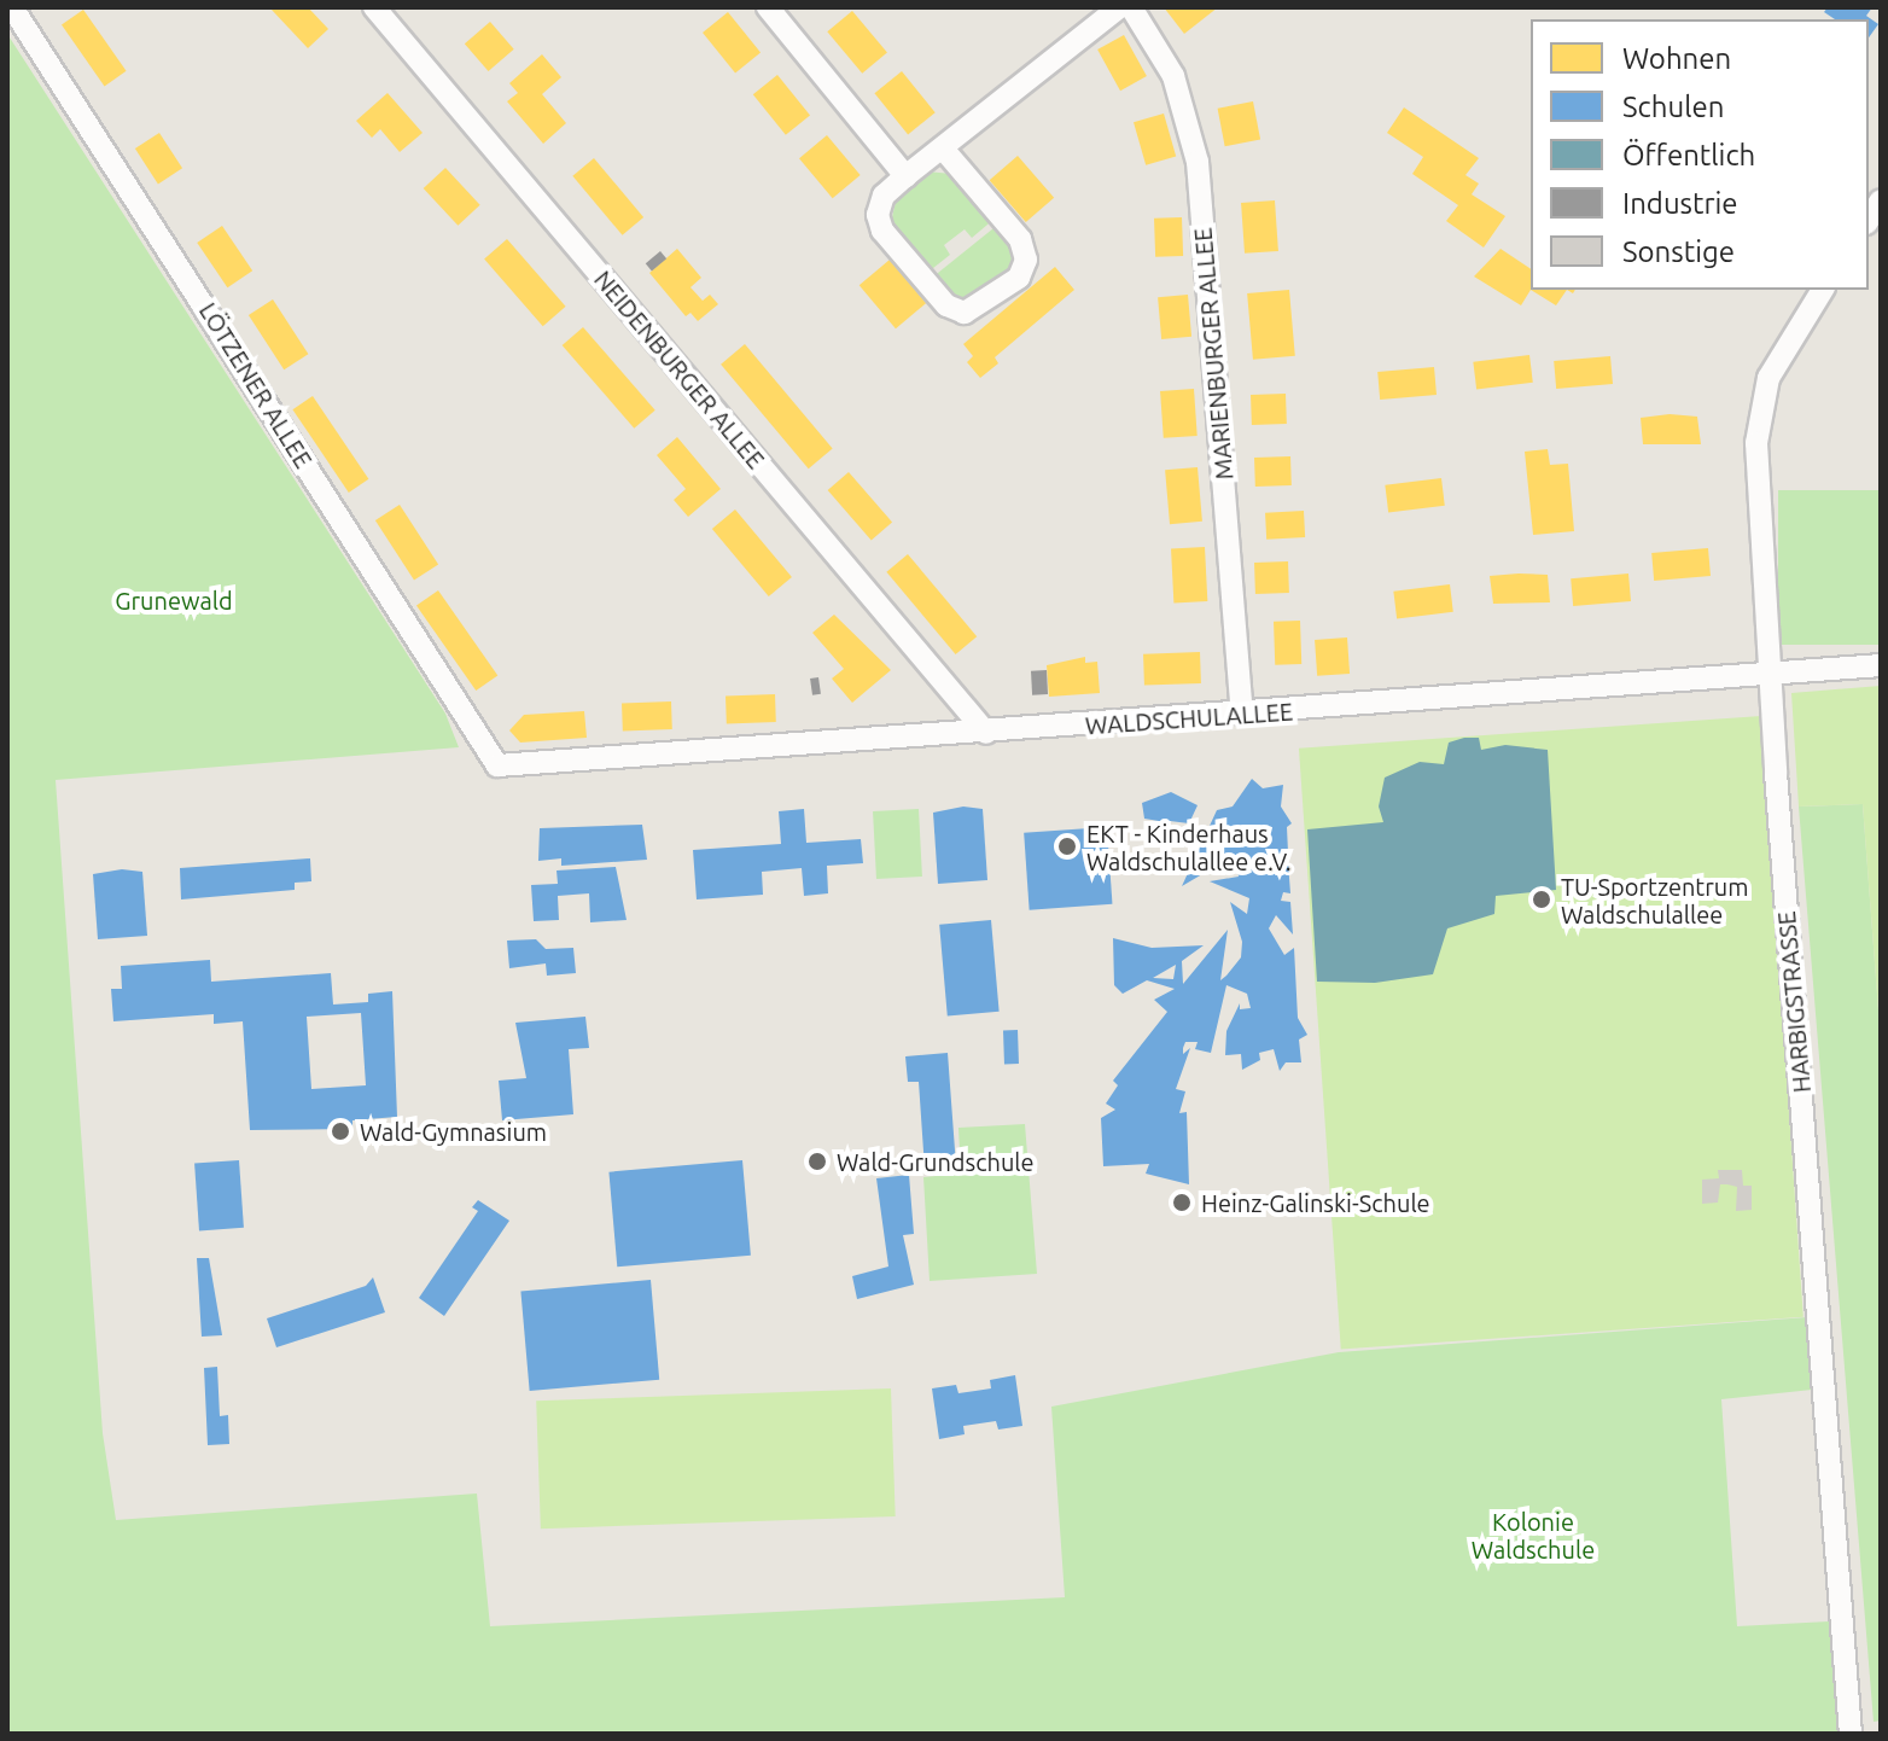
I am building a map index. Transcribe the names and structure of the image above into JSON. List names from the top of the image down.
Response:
{
  "streets": {
    "street": [
      "MARIENBURGER ALLEE",
      "NEIDENBURGER ALLEE",
      "LÖTZENER ALLEE",
      "WALDSCHULALLEE",
      "HARBIGSTRASSE"
    ]
  },
  "crossings": [
    ["MARIENBURGER ALLEE", "WALDSCHULALLEE"],
    ["NEIDENBURGER ALLEE", "WALDSCHULALLEE"],
    ["LÖTZENER ALLEE", "WALDSCHULALLEE"],
    ["WALDSCHULALLEE", "HARBIGSTRASSE"]
  ],
  "parks": ["Grunewald", "Kolonie Waldschule"],
  "places": [
    "EKT - Kinderhaus Waldschulallee e.V.",
    "TU-Sportzentrum Waldschulallee",
    "Wald-Gymnasium",
    "Wald-Grundschule",
    "Heinz-Galinski-Schule"
  ],
  "legend": [
    "Wohnen",
    "Schulen",
    "Öffentlich",
    "Industrie",
    "Sonstige"
  ]
}
